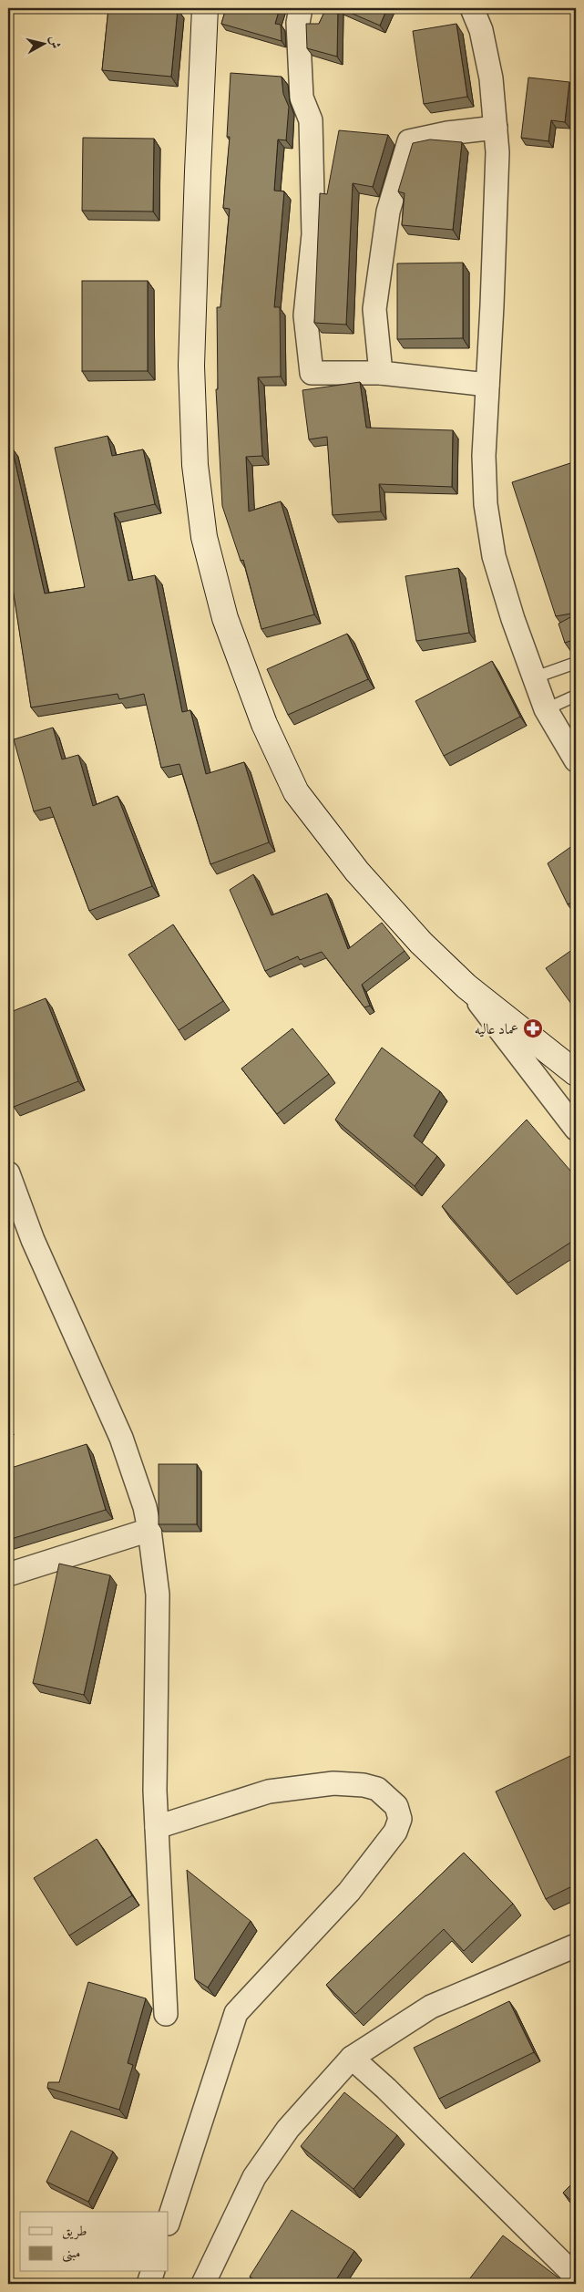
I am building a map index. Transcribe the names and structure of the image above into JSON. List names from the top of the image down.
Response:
{
  "places": {
    "pharmacy": ["عماد عاليه"]
  },
  "legend": ["طريق", "مبنى"],
  "north": "right"
}
